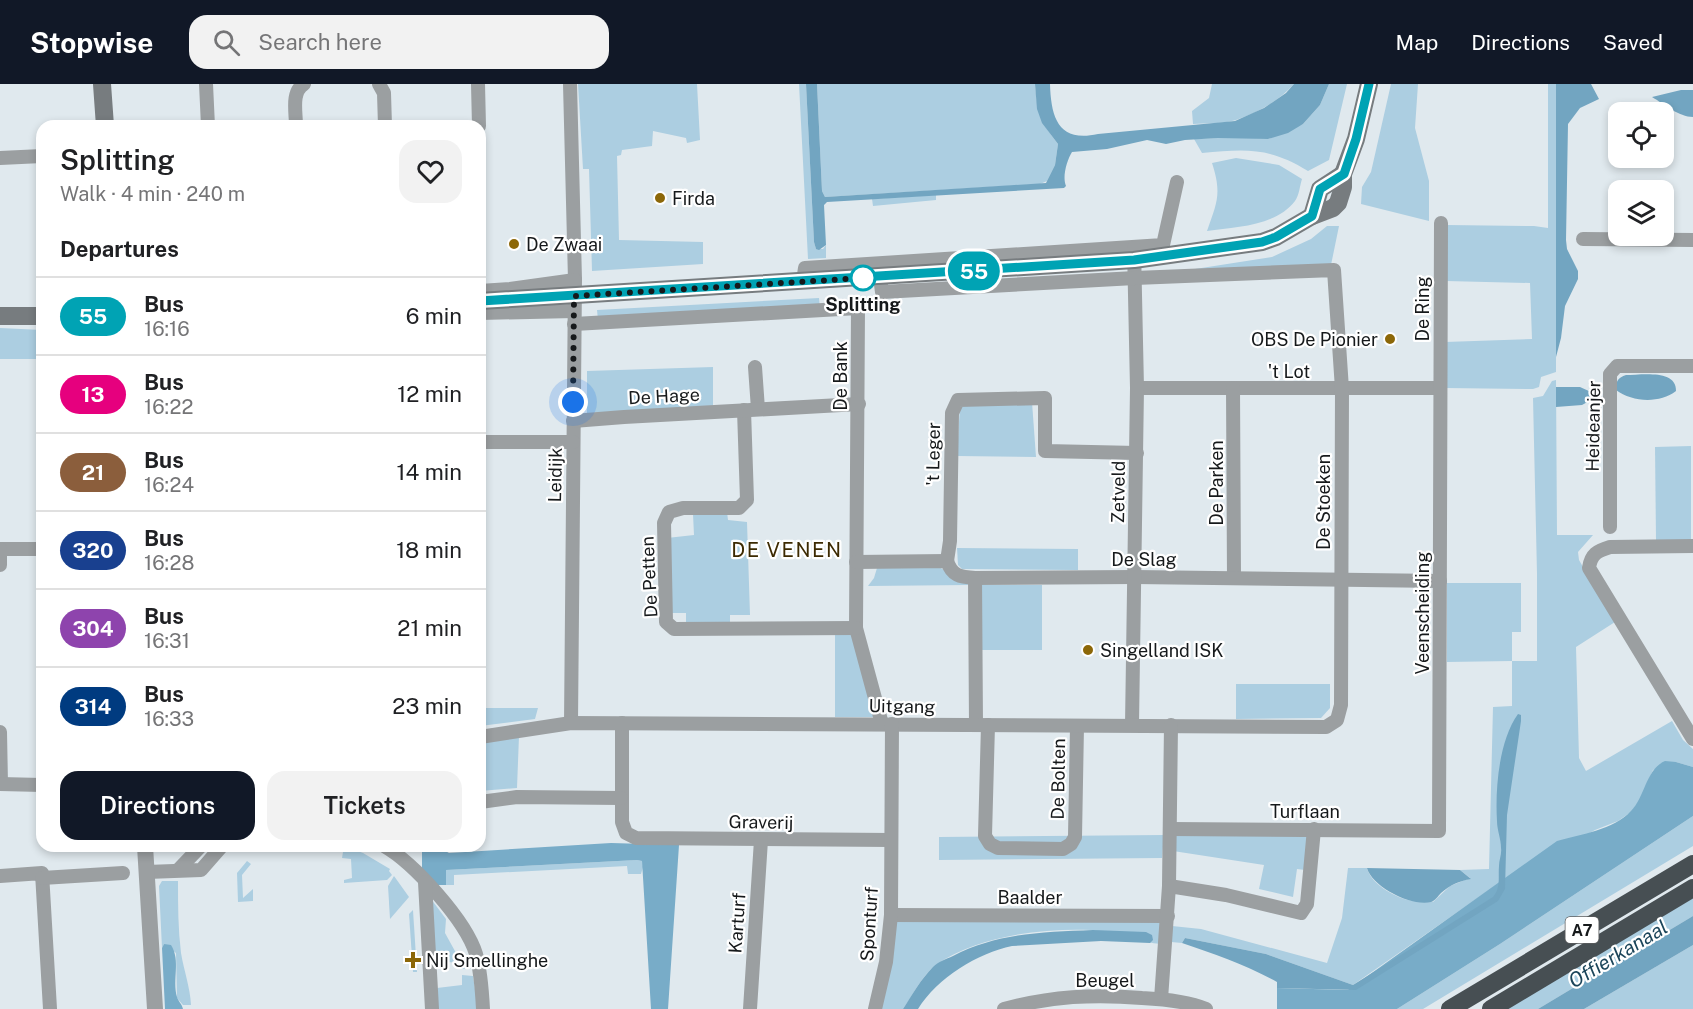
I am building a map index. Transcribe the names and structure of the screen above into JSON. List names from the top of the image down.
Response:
{
  "streets": {
    "highway": ["A7"],
    "street": [
      "De Ring",
      "'t Lot",
      "De Bank",
      "De Hage",
      "Heideanjer",
      "'t Leger",
      "Leidijk",
      "De Parken",
      "Zetveld",
      "De Stoeken",
      "De Slag",
      "De Petten",
      "Veenscheiding",
      "Uitgang",
      "De Bolten",
      "Turflaan",
      "Graverij",
      "Baalder",
      "Karturf",
      "Sponturf",
      "Beugel"
    ]
  },
  "crossings": [
    ["De Ring", "'t Lot"],
    ["De Ring", "Veenscheiding"],
    ["'t Lot", "De Parken"],
    ["'t Lot", "Zetveld"],
    ["'t Lot", "De Stoeken"],
    ["'t Lot", "Veenscheiding"],
    ["De Bank", "De Hage"],
    ["De Bank", "Leidijk"],
    ["De Bank", "De Petten"],
    ["De Bank", "Uitgang"],
    ["De Hage", "Leidijk"],
    ["De Hage", "De Petten"],
    ["'t Leger", "Zetveld"],
    ["'t Leger", "De Slag"],
    ["Leidijk", "Uitgang"],
    ["De Parken", "De Slag"],
    ["Zetveld", "De Stoeken"],
    ["Zetveld", "De Slag"],
    ["Zetveld", "Uitgang"],
    ["De Stoeken", "De Slag"],
    ["De Stoeken", "Uitgang"],
    ["De Slag", "Veenscheiding"],
    ["Veenscheiding", "Turflaan"],
    ["Uitgang", "De Bolten"],
    ["Uitgang", "Graverij"],
    ["Graverij", "Karturf"],
    ["Graverij", "Sponturf"],
    ["Baalder", "Sponturf"]
  ],
  "districts": ["DE VENEN"],
  "water": ["Offierkanaal"],
  "places": {
    "other": [
      "Firda",
      "De Zwaai",
      "Splitting",
      "OBS De Pionier",
      "Singelland ISK"
    ],
    "health": ["Nij Smellinghe"]
  },
  "lines": ["bus line 55"],
  "page": {
    "header": "Stopwise",
    "search": "Search here",
    "nav": ["Map", "Directions", "Saved"],
    "on_map": "55",
    "heading": [
      ["Splitting", "Walk · 4 min · 240 m"],
      "Departures"
    ],
    "list": [
      {
        "mark": "55",
        "name": "Bus",
        "note": "16:16",
        "value": "6 min"
      },
      {
        "mark": "13",
        "name": "Bus",
        "note": "16:22",
        "value": "12 min"
      },
      {
        "mark": "21",
        "name": "Bus",
        "note": "16:24",
        "value": "14 min"
      },
      {
        "mark": "320",
        "name": "Bus",
        "note": "16:28",
        "value": "18 min"
      },
      {
        "mark": "304",
        "name": "Bus",
        "note": "16:31",
        "value": "21 min"
      },
      {
        "mark": "314",
        "name": "Bus",
        "note": "16:33",
        "value": "23 min"
      }
    ],
    "buttons": ["Directions", "Tickets"]
  }
}
